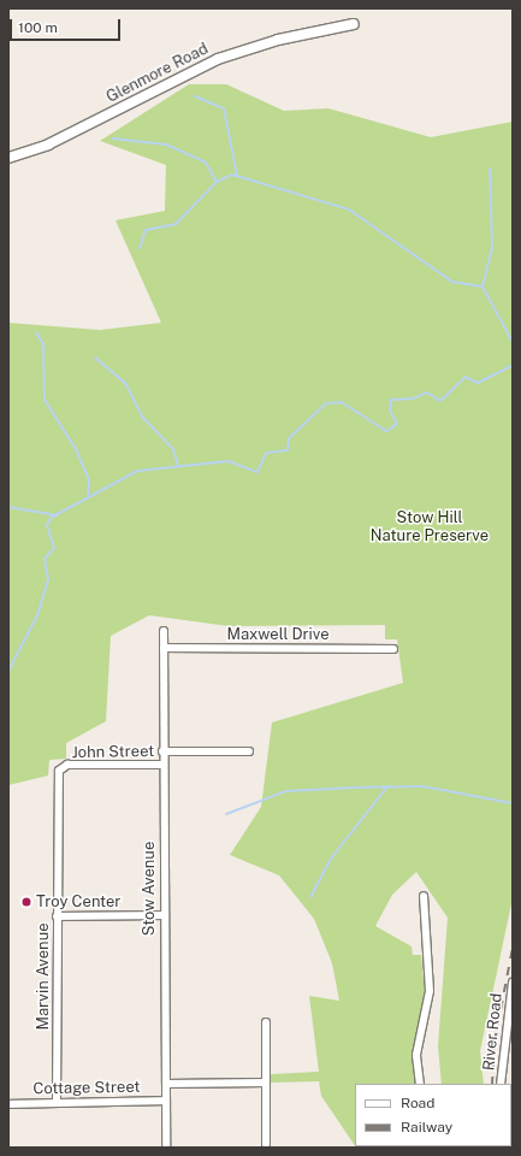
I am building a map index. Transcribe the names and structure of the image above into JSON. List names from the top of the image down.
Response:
{
  "streets": {
    "street": [
      "Glenmore Road",
      "Maxwell Drive",
      "John Street",
      "Stow Avenue",
      "Marvin Avenue",
      "River Road",
      "Cottage Street"
    ]
  },
  "crossings": [
    ["Maxwell Drive", "Stow Avenue"],
    ["John Street", "Stow Avenue"],
    ["John Street", "Marvin Avenue"],
    ["Stow Avenue", "Cottage Street"],
    ["Marvin Avenue", "Cottage Street"]
  ],
  "parks": ["Stow Hill Nature Preserve"],
  "places": ["Troy Center"],
  "legend": ["Road", "Railway"],
  "scale_bar": "100 m"
}
